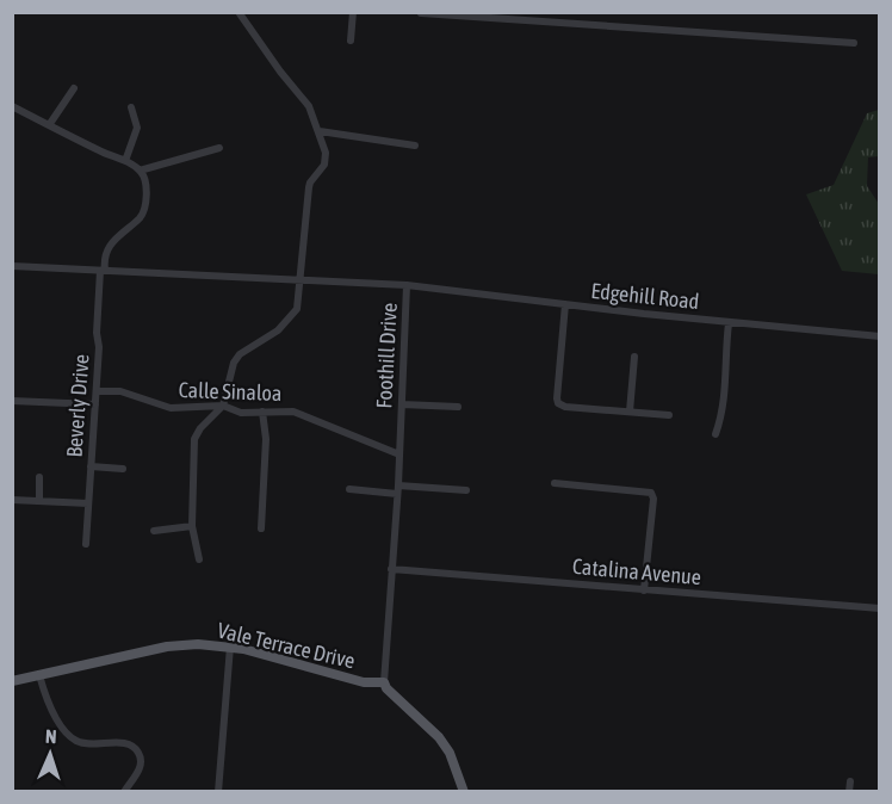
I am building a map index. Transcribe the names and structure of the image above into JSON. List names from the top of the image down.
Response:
{
  "streets": {
    "main road": ["Vale Terrace Drive"],
    "street": [
      "Edgehill Road",
      "Foothill Drive",
      "Calle Sinaloa",
      "Beverly Drive",
      "Catalina Avenue"
    ]
  },
  "crossings": [
    ["Edgehill Road", "Foothill Drive"],
    ["Foothill Drive", "Calle Sinaloa"],
    ["Foothill Drive", "Beverly Drive"],
    ["Foothill Drive", "Catalina Avenue"],
    ["Foothill Drive", "Vale Terrace Drive"],
    ["Calle Sinaloa", "Beverly Drive"]
  ],
  "north": "top"
}
